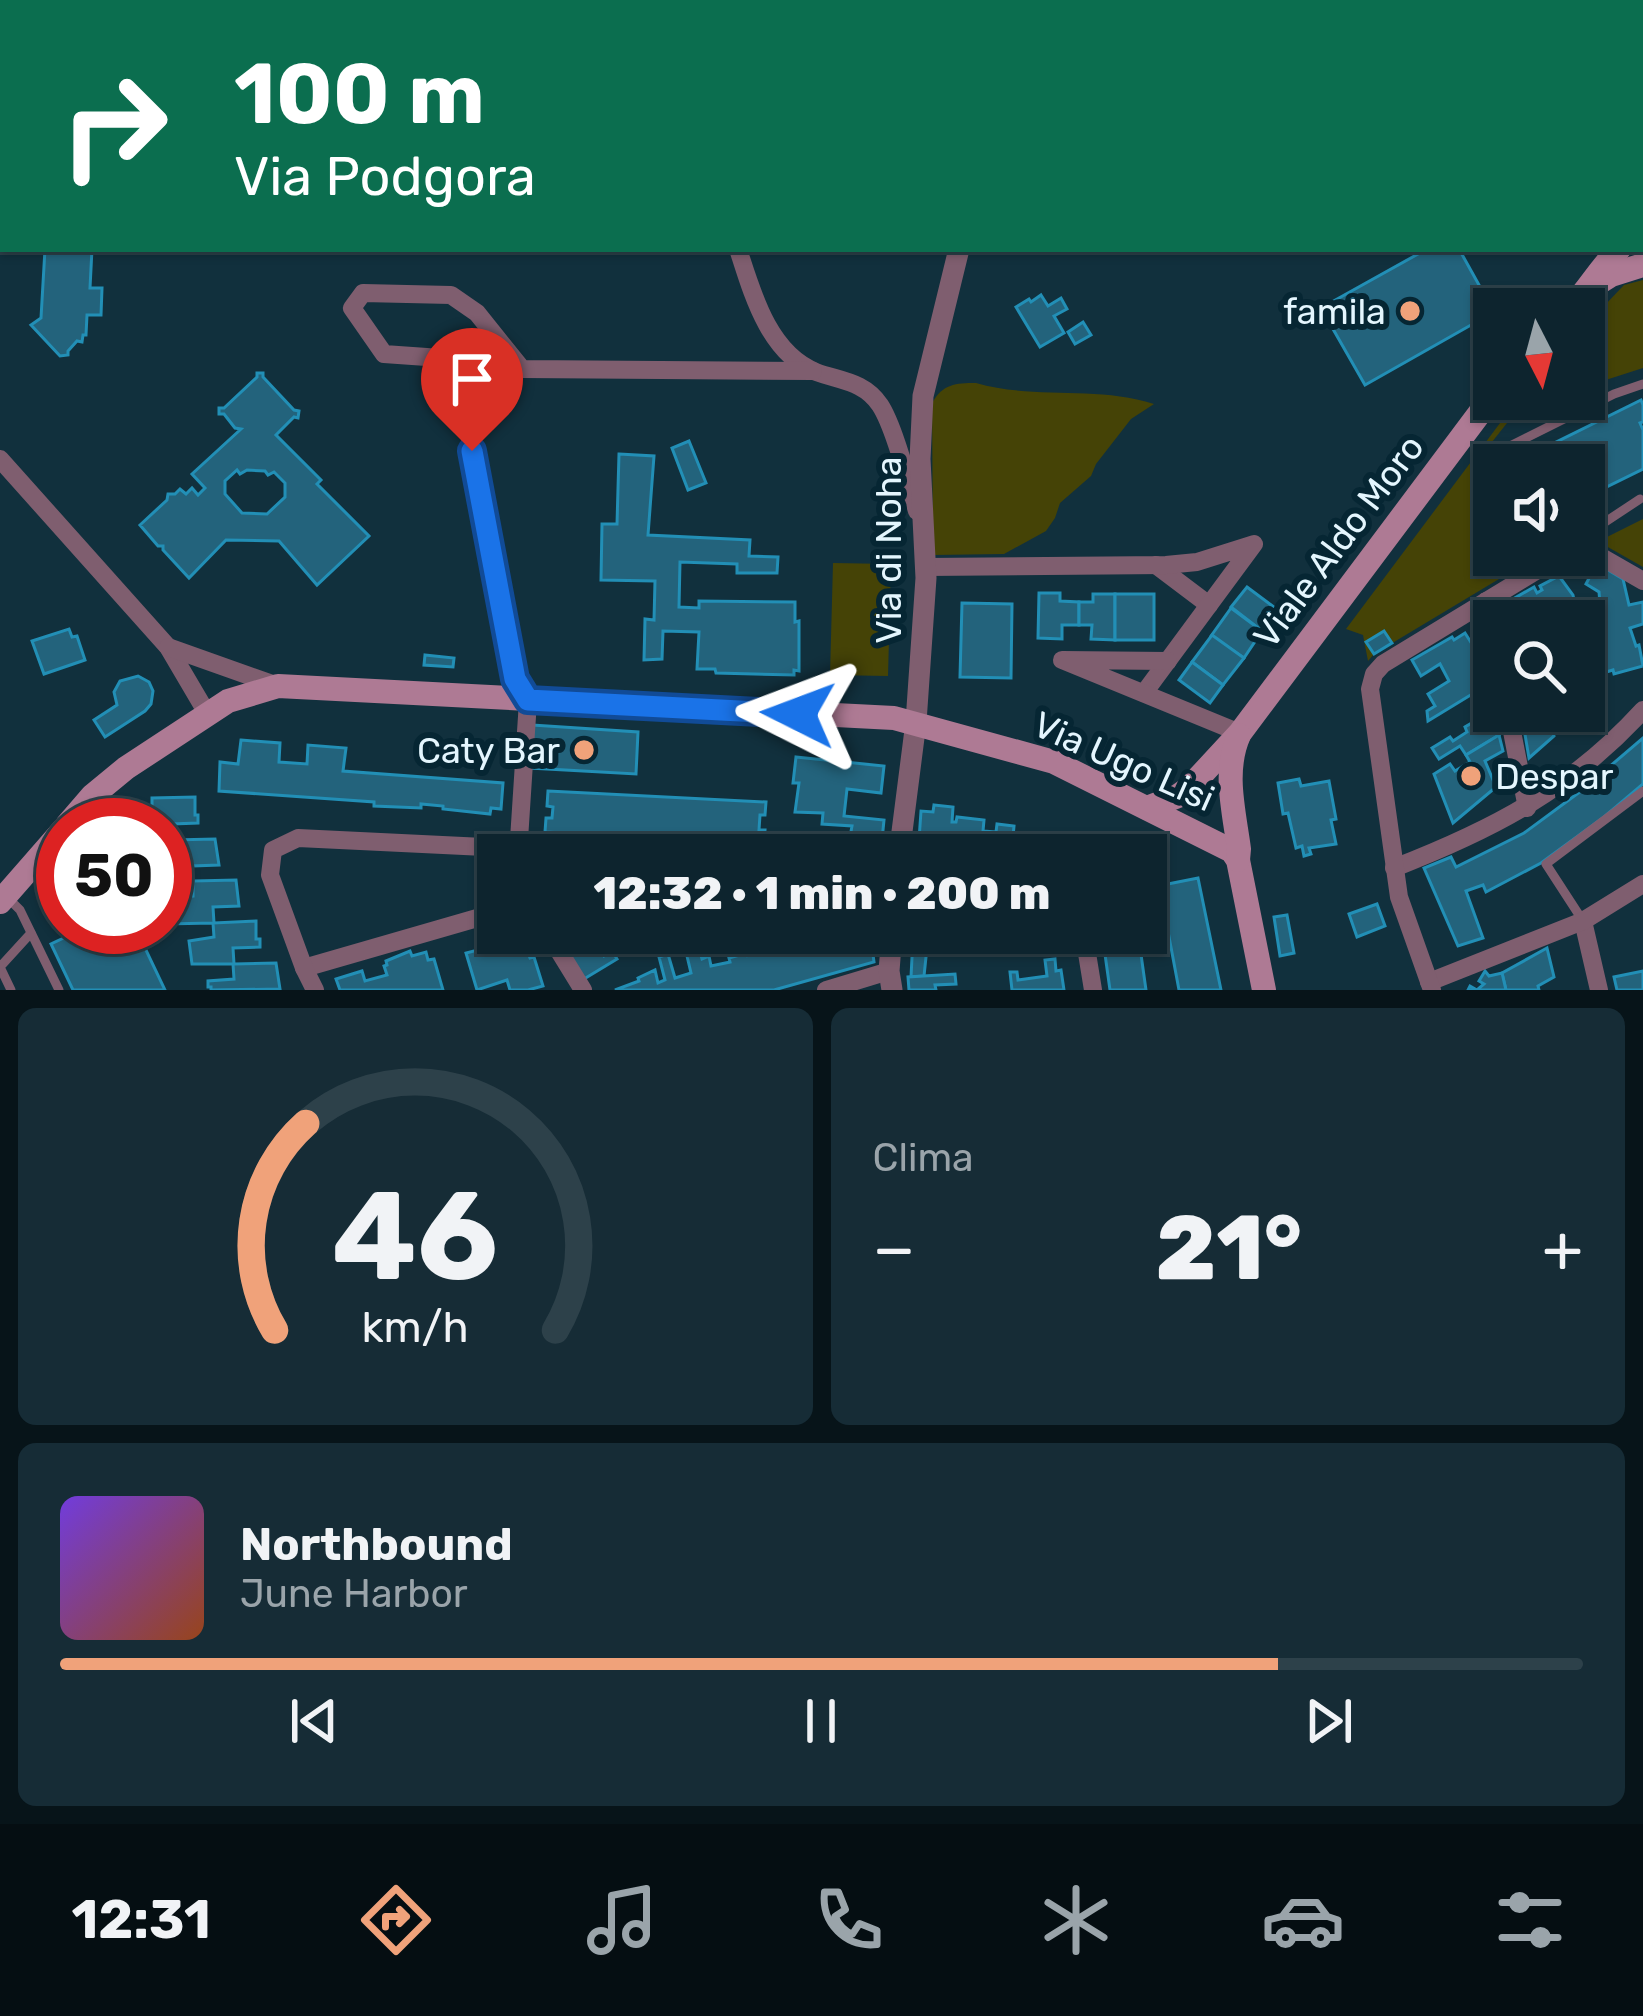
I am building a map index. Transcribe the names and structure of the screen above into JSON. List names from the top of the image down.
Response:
{
  "streets": {
    "main road": ["Viale Aldo Moro", "Via Ugo Lisi"],
    "street": ["Via di Noha"]
  },
  "crossings": [
    ["Viale Aldo Moro", "Via Ugo Lisi"],
    ["Via di Noha", "Via Ugo Lisi"]
  ],
  "places": ["famila", "Caty Bar", "Despar"],
  "north": "bottom",
  "page": {
    "turn": ["100 m", "Via Podgora"],
    "limit": "50",
    "trip": "12:32 · 1 min · 200 m",
    "tile": "Clima",
    "heat": ["−", "21°", "+"],
    "song": ["Northbound", "June Harbor"],
    "tabs": "12:31",
    "gauge": ["46", "km/h"]
  }
}
